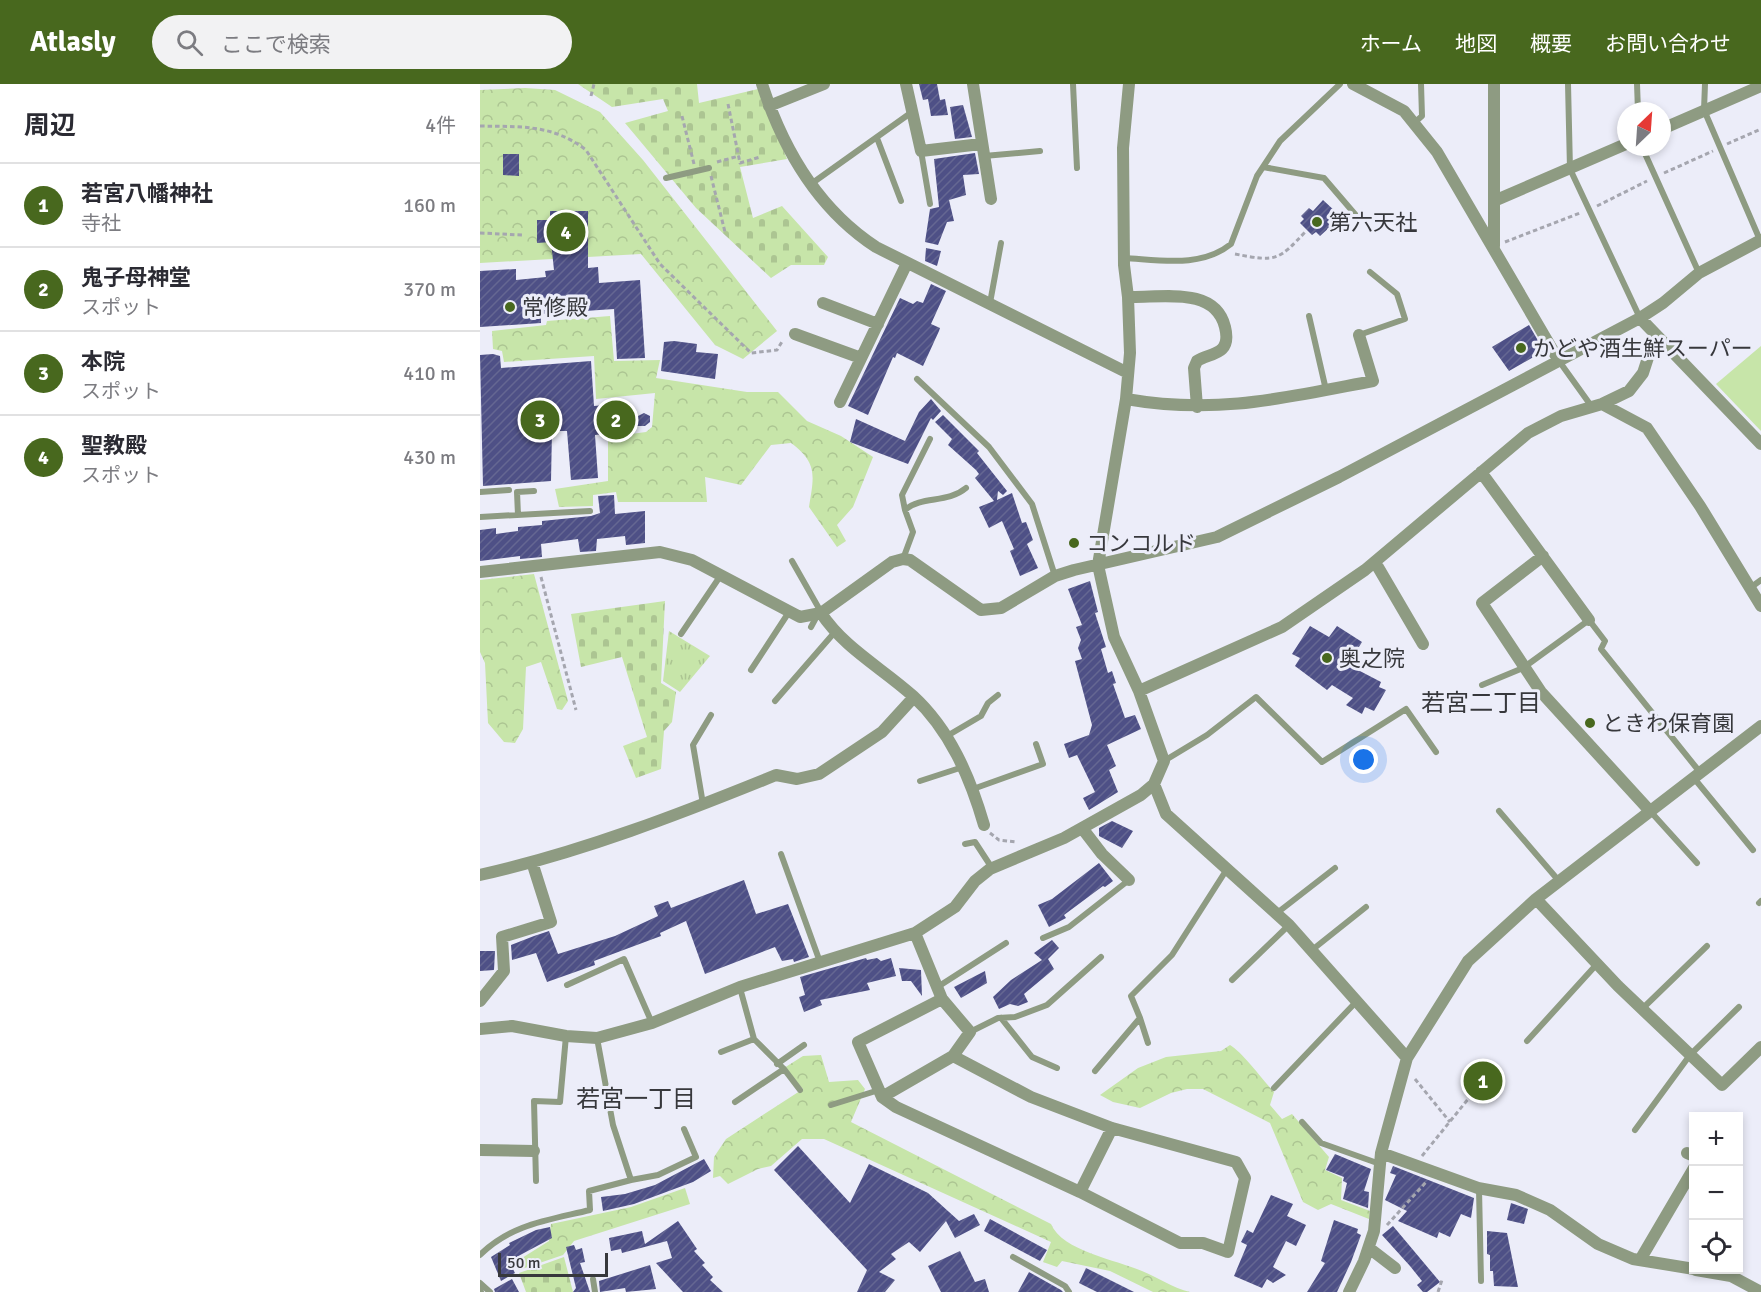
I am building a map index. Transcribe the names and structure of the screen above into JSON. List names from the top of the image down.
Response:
{
  "districts": ["若宮二丁目", "若宮一丁目"],
  "places": [
    "第六天社",
    "常修殿",
    "かどや酒生鮮スーパー",
    "コンコルド",
    "奥之院",
    "ときわ保育園"
  ],
  "scale_bar": "50 m",
  "north": "top right",
  "page": {
    "header": "Atlasly",
    "search": "ここで検索",
    "nav": [
      "ホーム",
      "地図",
      "概要",
      "お問い合わせ"
    ],
    "heading": ["周辺", "4件"],
    "list": [
      {
        "mark": "1",
        "name": "若宮八幡神社",
        "note": "寺社",
        "value": "160 m"
      },
      {
        "mark": "2",
        "name": "鬼子母神堂",
        "note": "スポット",
        "value": "370 m"
      },
      {
        "mark": "3",
        "name": "本院",
        "note": "スポット",
        "value": "410 m"
      },
      {
        "mark": "4",
        "name": "聖教殿",
        "note": "スポット",
        "value": "430 m"
      }
    ],
    "pins": [
      "4",
      "2",
      "3",
      "1"
    ],
    "map_buttons": ["+", "−"],
    "scale": "50 m"
  }
}
